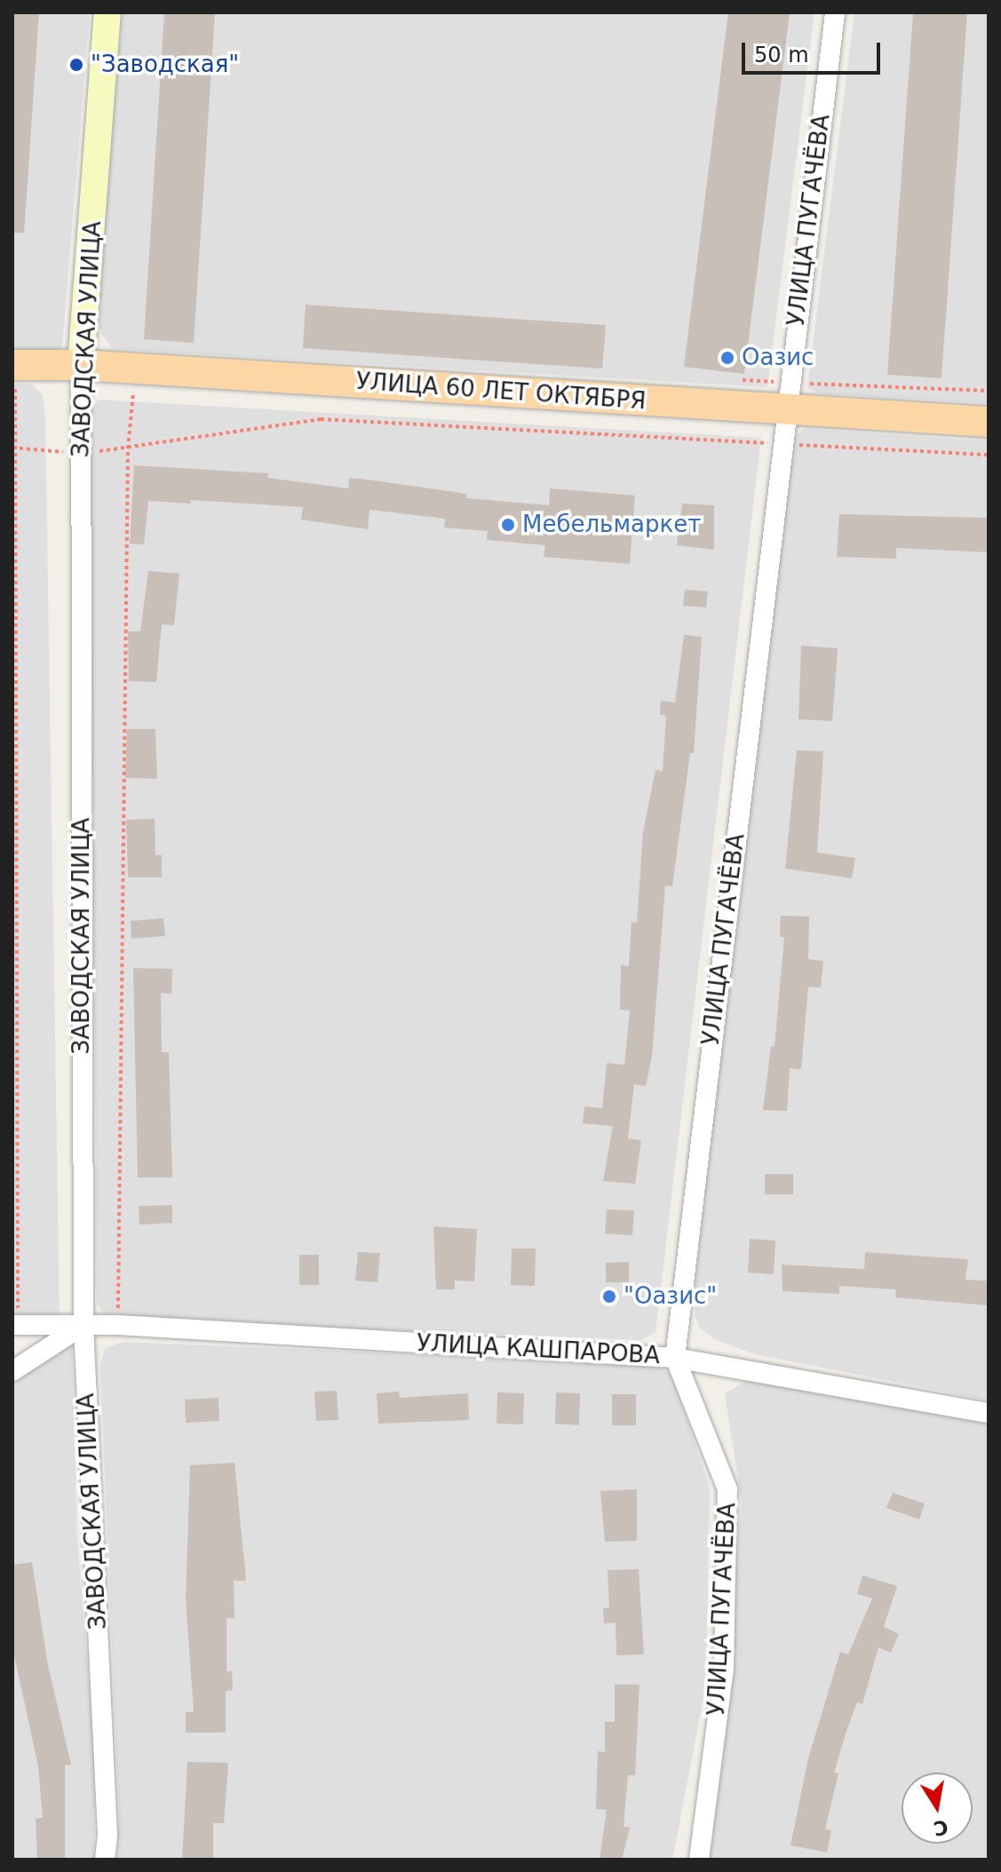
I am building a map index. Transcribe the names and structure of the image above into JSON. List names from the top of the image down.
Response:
{
  "streets": {
    "main road": ["УЛИЦА 60 ЛЕТ ОКТЯБРЯ"],
    "street": ["УЛИЦА ПУГАЧЁВА", "ЗАВОДСКАЯ УЛИЦА", "УЛИЦА КАШПАРОВА"]
  },
  "crossings": [
    ["УЛИЦА ПУГАЧЁВА", "УЛИЦА 60 ЛЕТ ОКТЯБРЯ"],
    ["УЛИЦА ПУГАЧЁВА", "УЛИЦА КАШПАРОВА"],
    ["ЗАВОДСКАЯ УЛИЦА", "УЛИЦА 60 ЛЕТ ОКТЯБРЯ"],
    ["ЗАВОДСКАЯ УЛИЦА", "УЛИЦА КАШПАРОВА"]
  ],
  "places": [
    "\"Заводская\"",
    "Оазис",
    "Мебельмаркет",
    "\"Оазис\""
  ],
  "scale_bar": "50 m",
  "north": "bottom"
}
